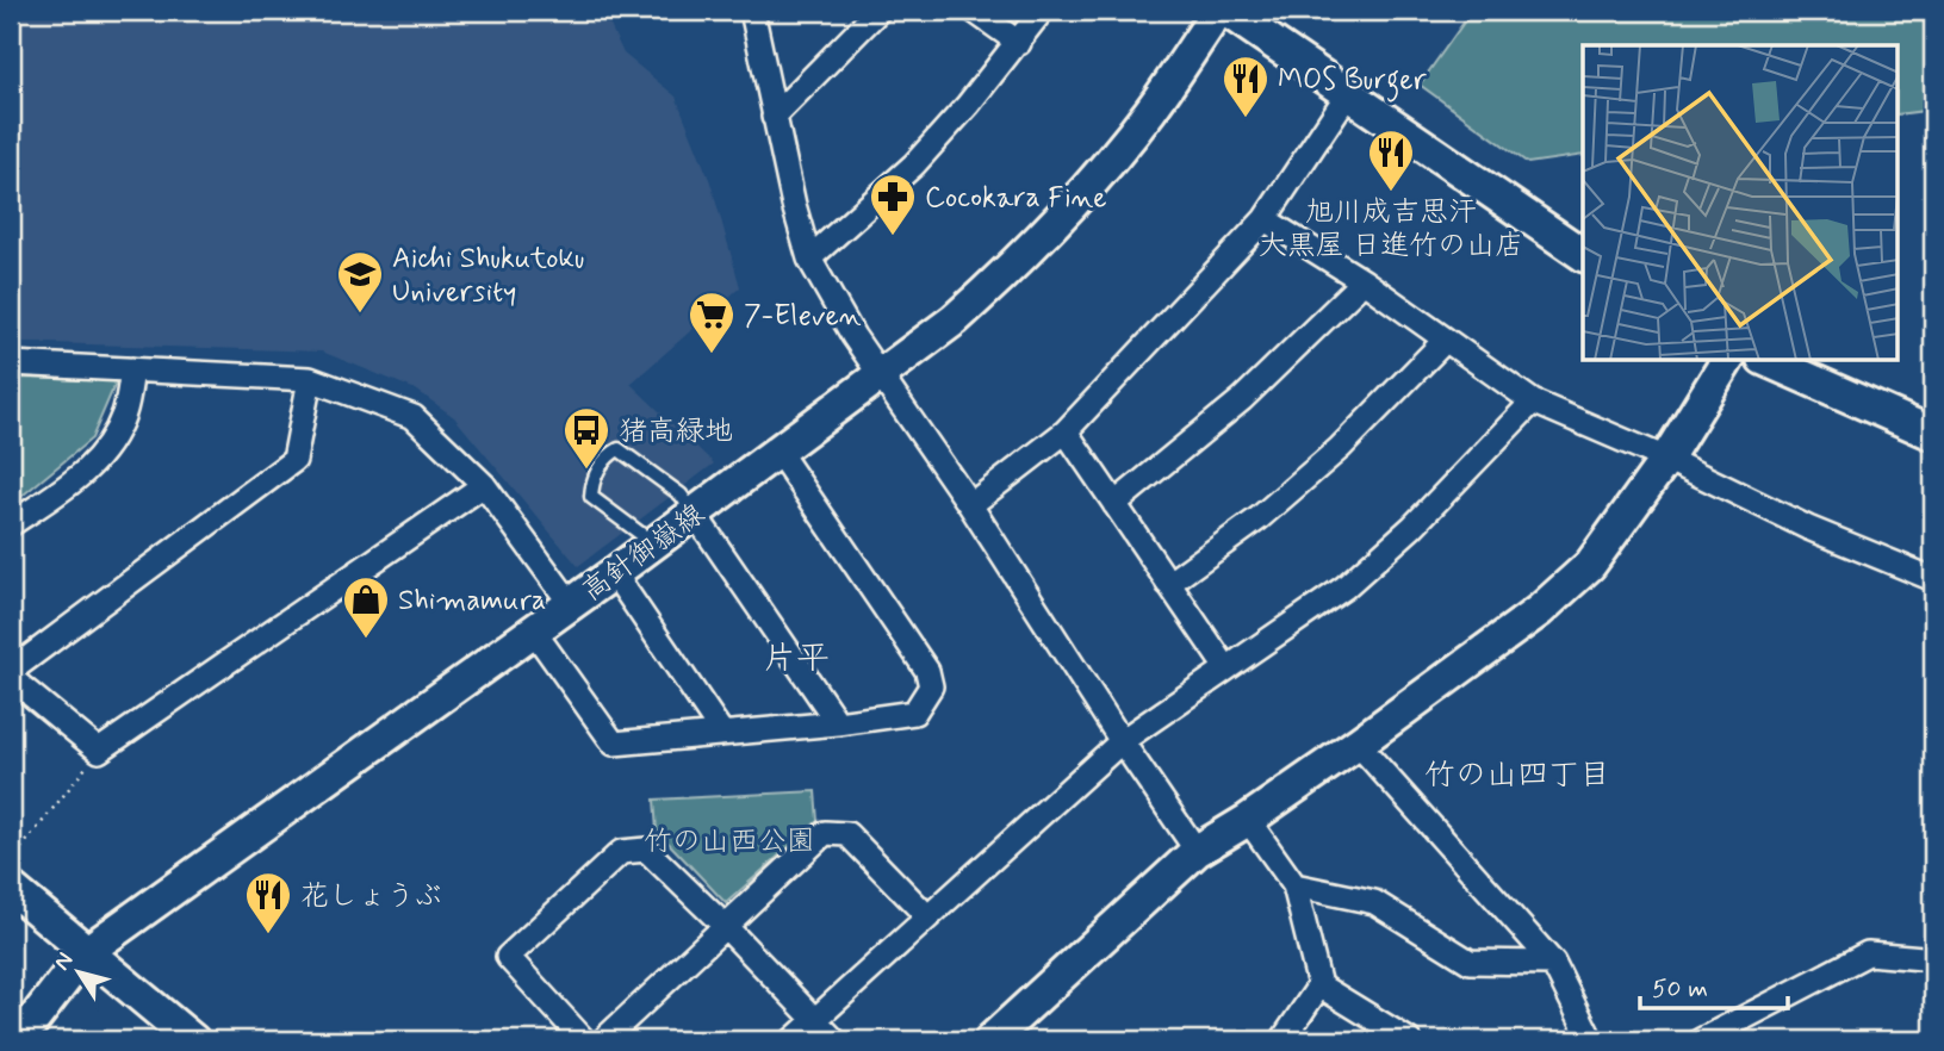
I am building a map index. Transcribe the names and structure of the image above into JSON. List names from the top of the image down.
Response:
{
  "streets": {
    "street": ["高針御嶽線"]
  },
  "districts": ["片平", "竹の山四丁目"],
  "parks": ["竹の山西公園"],
  "places": {
    "restaurant": ["MOS Burger", "旭川成吉思汗 大黒屋 日進竹の山店", "花しょうぶ"],
    "pharmacy": ["Cocokara Fine"],
    "school or university": ["Aichi Shukutoku University"],
    "supermarket": ["7-Eleven"],
    "bus stop": ["猪高緑地"],
    "shop": ["Shimamura"]
  },
  "scale_bar": "50 m",
  "north": "top left"
}
